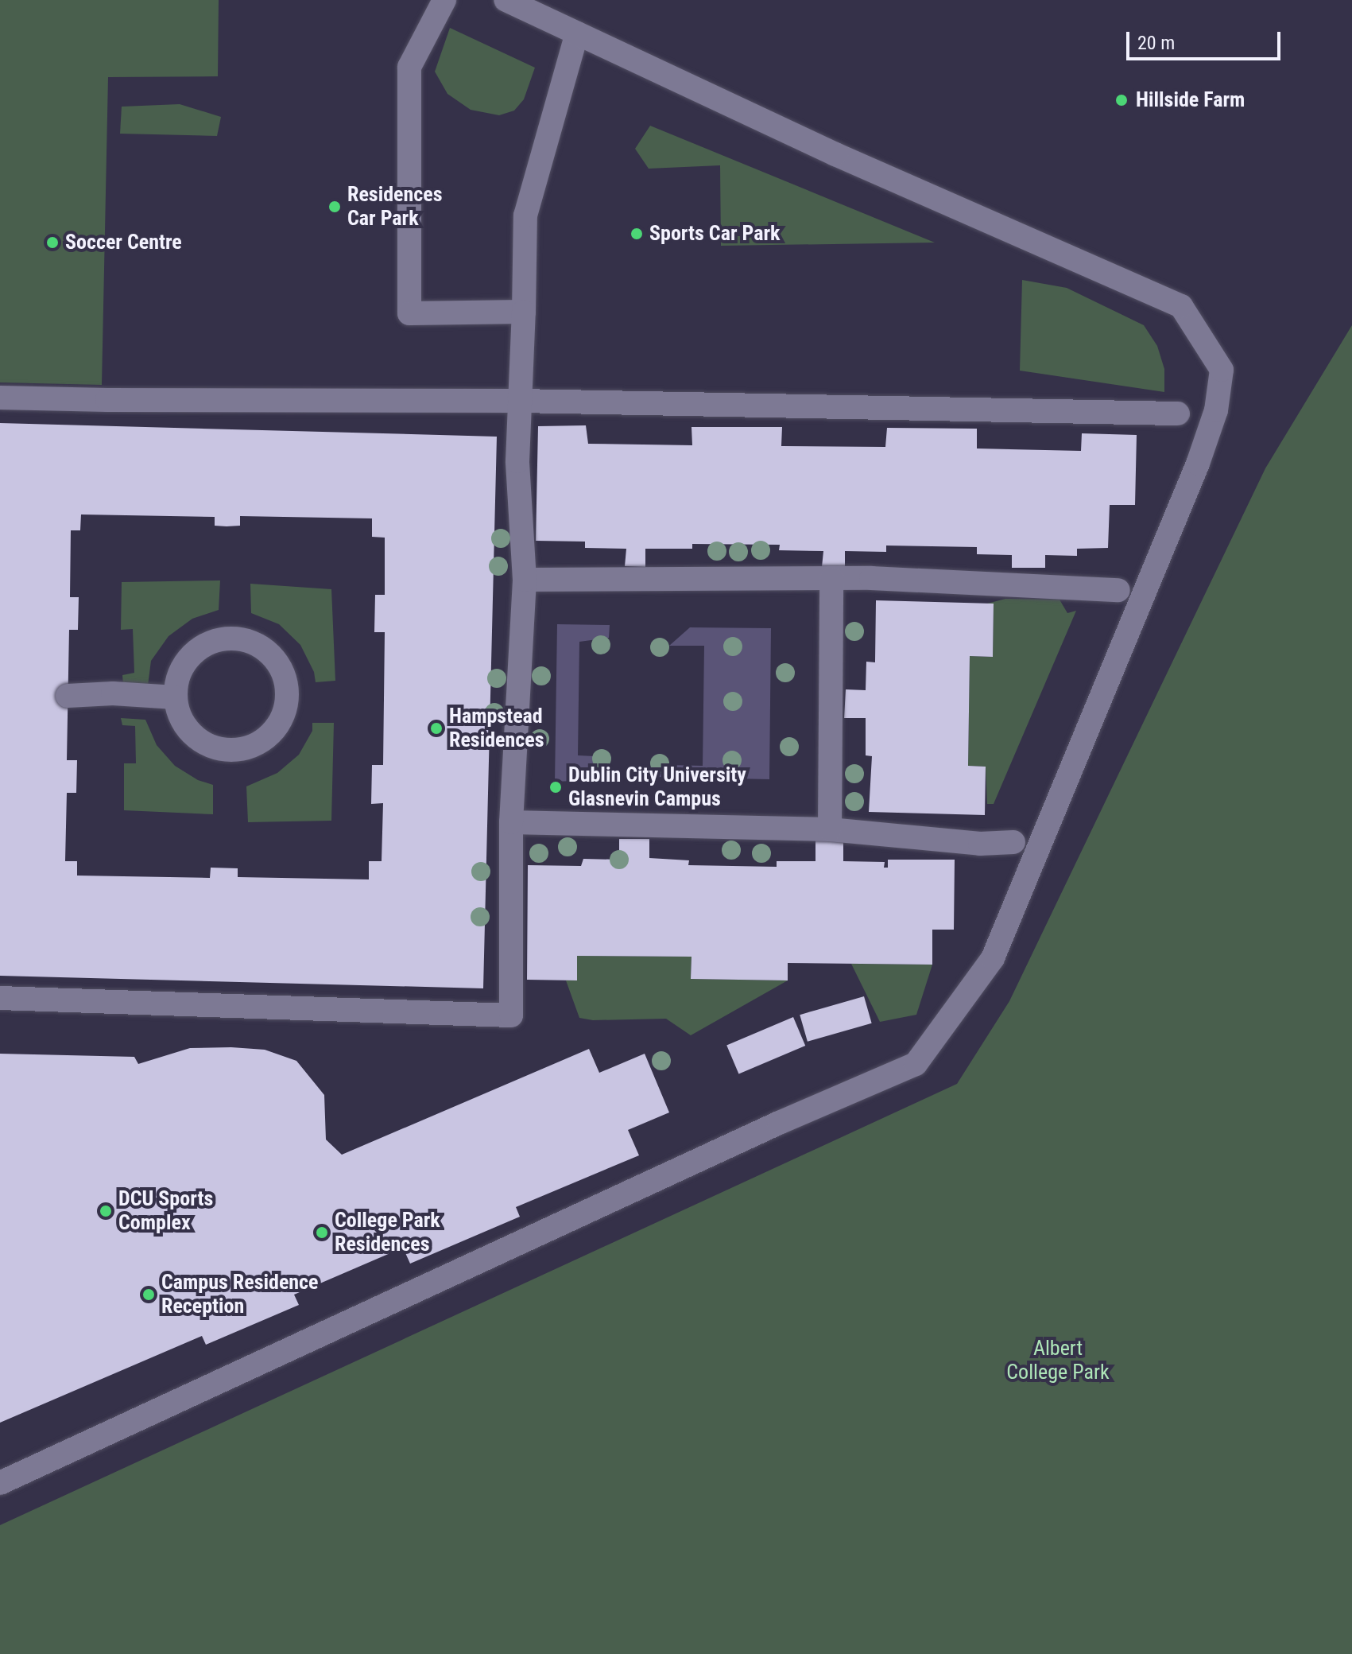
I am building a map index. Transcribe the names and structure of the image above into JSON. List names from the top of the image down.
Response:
{
  "parks": ["Albert College Park"],
  "places": [
    "Hillside Farm",
    "Residences Car Park",
    "Sports Car Park",
    "Soccer Centre",
    "Hampstead Residences",
    "Dublin City University Glasnevin Campus",
    "DCU Sports Complex",
    "College Park Residences",
    "Campus Residence Reception"
  ],
  "scale_bar": "20 m"
}
